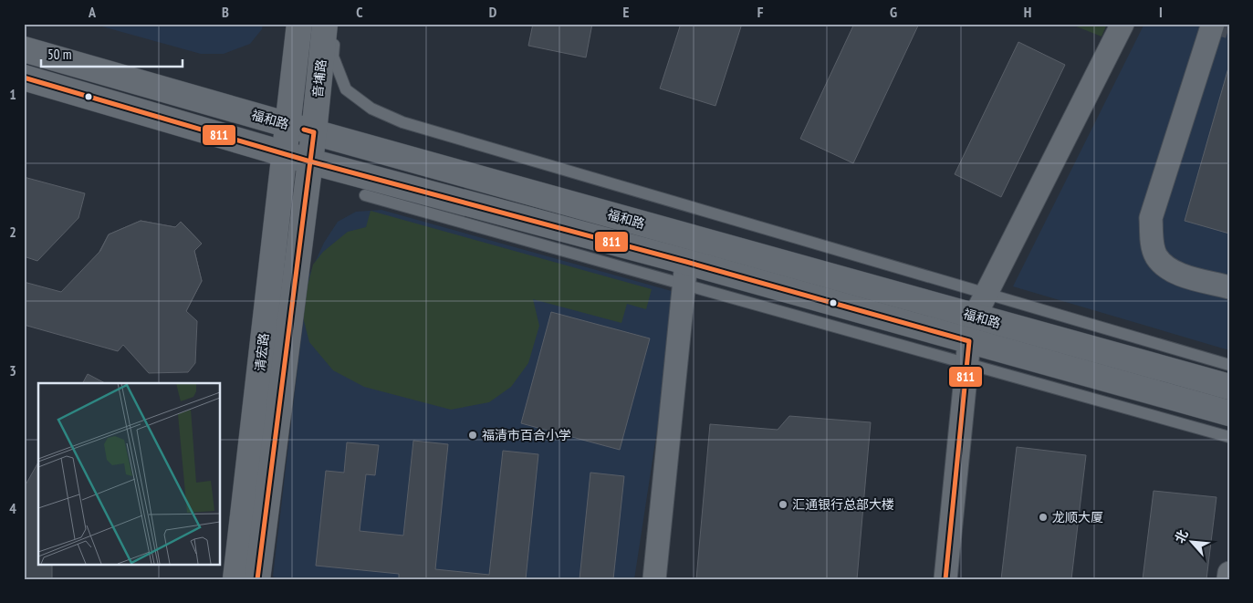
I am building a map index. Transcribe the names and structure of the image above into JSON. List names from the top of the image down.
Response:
{
  "streets": {
    "street": ["音埔路", "福和路", "清宏路"]
  },
  "crossings": [
    ["音埔路", "福和路"],
    ["音埔路", "清宏路"],
    ["福和路", "清宏路"]
  ],
  "places": ["福清市百合小学", "汇通银行总部大楼", "龙顺大厦"],
  "lines": ["transit line 811"],
  "scale_bar": "50 m",
  "north": "top left",
  "grid": {
    "columns": [
      "A",
      "B",
      "C",
      "D",
      "E",
      "F",
      "G",
      "H",
      "I"
    ],
    "rows": [
      "1",
      "2",
      "3",
      "4"
    ]
  }
}
